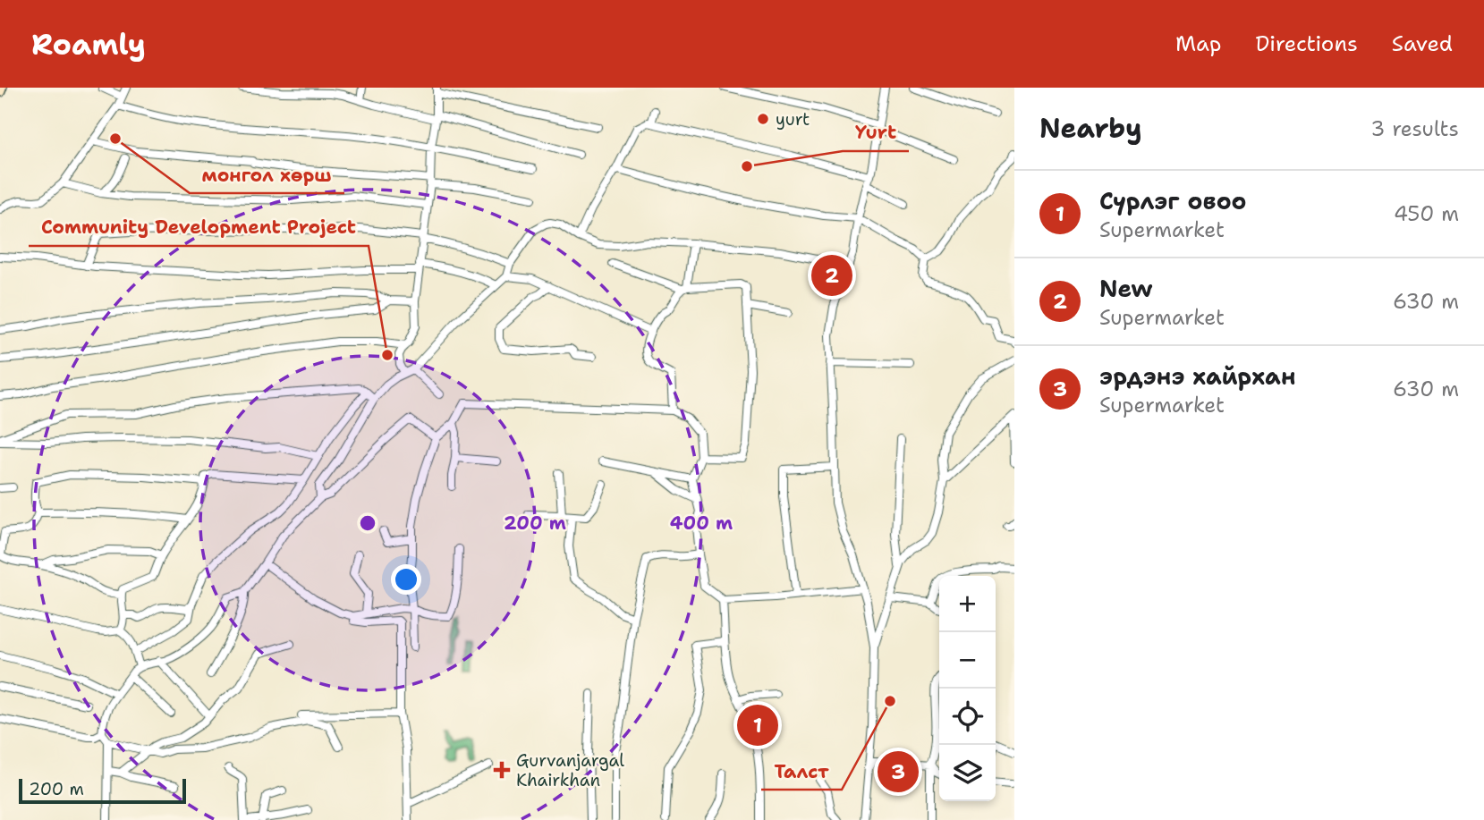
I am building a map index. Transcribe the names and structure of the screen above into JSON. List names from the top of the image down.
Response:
{
  "places": {
    "other": [
      "yurt",
      "монгол хөрш",
      "Yurt",
      "Community Development Project",
      "Талст"
    ],
    "health": ["Gurvanjargal Khairkhan"]
  },
  "scale_bar": "200 m",
  "page": {
    "header": "Roamly",
    "nav": ["Map", "Directions", "Saved"],
    "heading": ["Nearby", "3 results"],
    "list": [
      {
        "mark": "1",
        "name": "Сүрлэг овоо",
        "note": "Supermarket",
        "value": "450 m"
      },
      {
        "mark": "2",
        "name": "New",
        "note": "Supermarket",
        "value": "630 m"
      },
      {
        "mark": "3",
        "name": "эрдэнэ хайрхан",
        "note": "Supermarket",
        "value": "630 m"
      }
    ],
    "pins": ["2", "1", "3"],
    "map_buttons": ["+", "−"],
    "scale": "200 m"
  },
  "rings": ["200 m", "400 m"]
}
